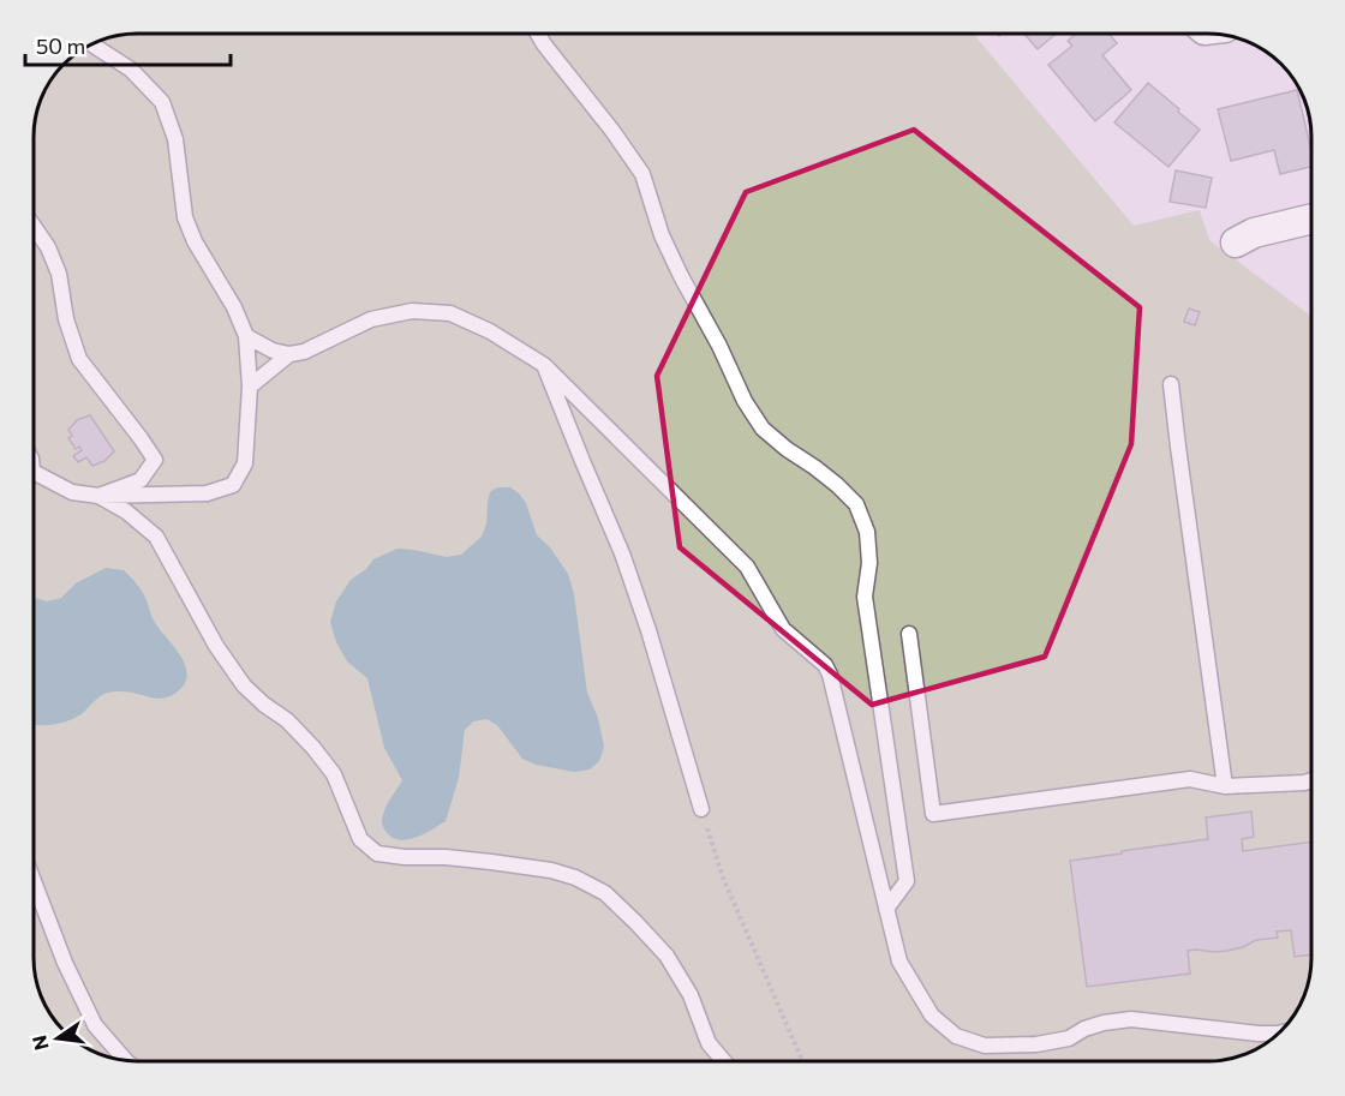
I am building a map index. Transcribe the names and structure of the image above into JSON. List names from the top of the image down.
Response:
{
  "scale_bar": "50 m",
  "north": "left"
}
